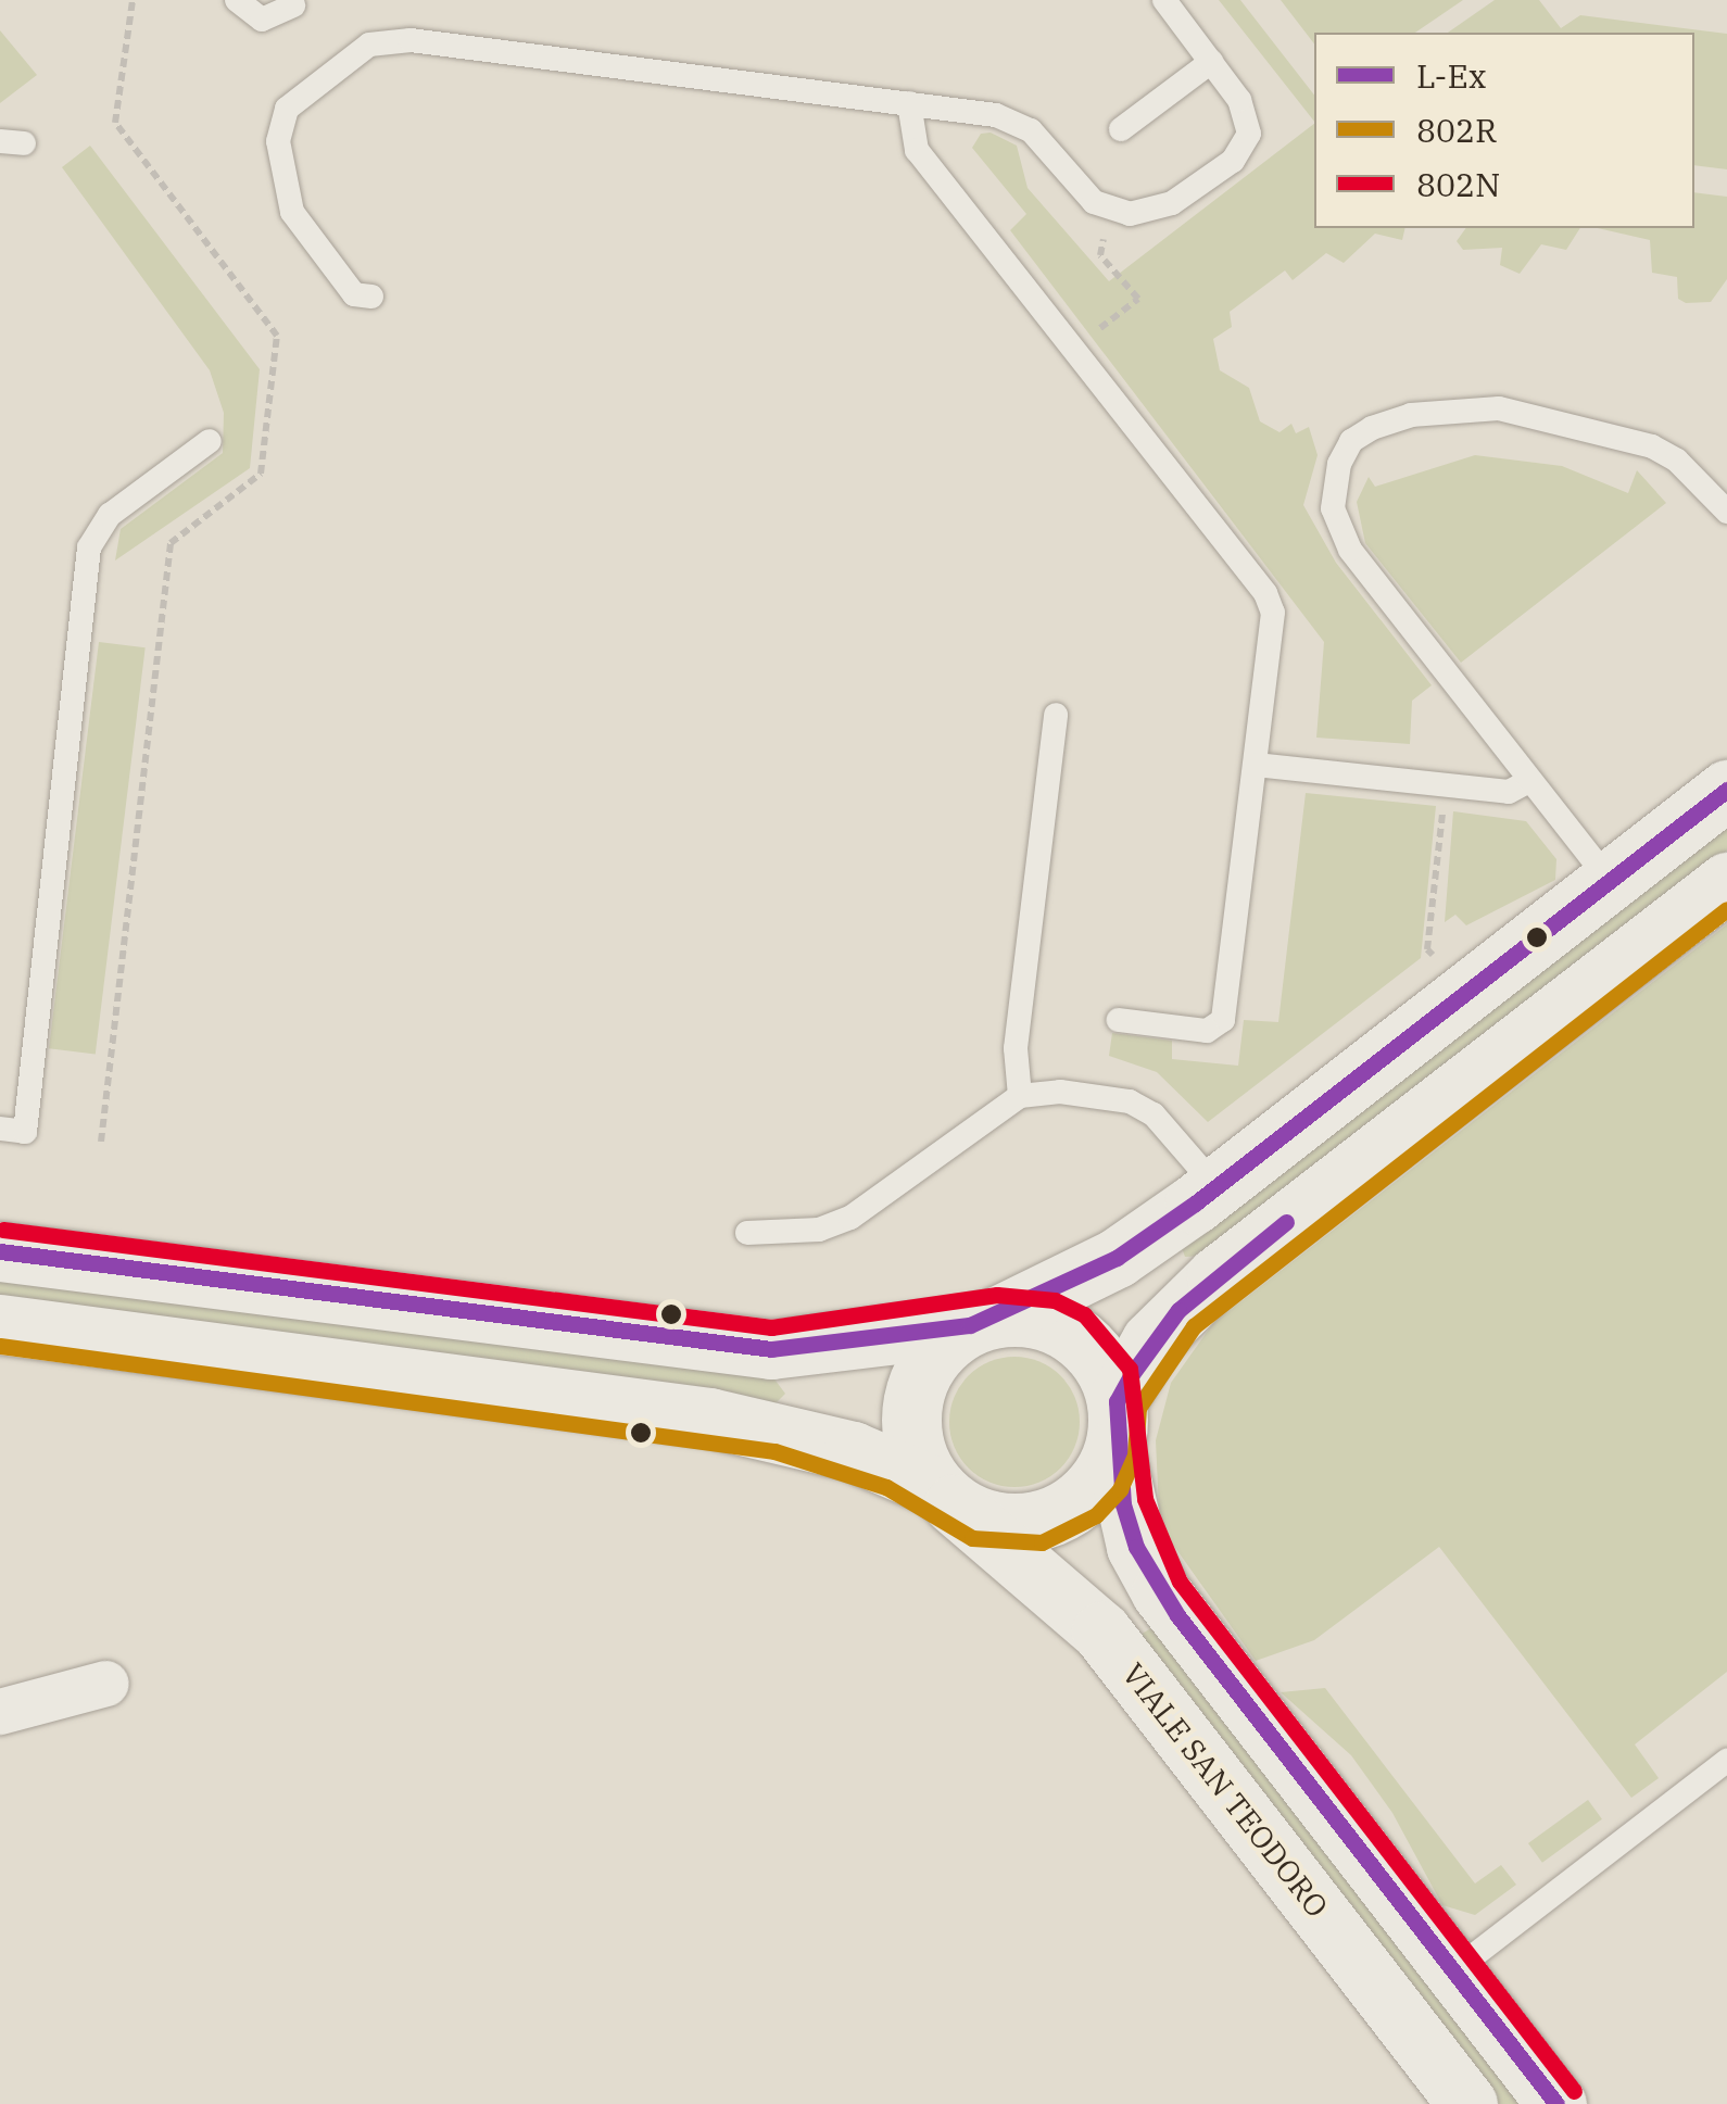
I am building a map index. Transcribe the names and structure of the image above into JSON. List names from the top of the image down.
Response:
{
  "streets": {
    "main road": ["VIALE SAN TEODORO"]
  },
  "lines": ["transit line L-Ex", "transit line 802R", "transit line 802N"],
  "legend": ["L-Ex", "802R", "802N"]
}
